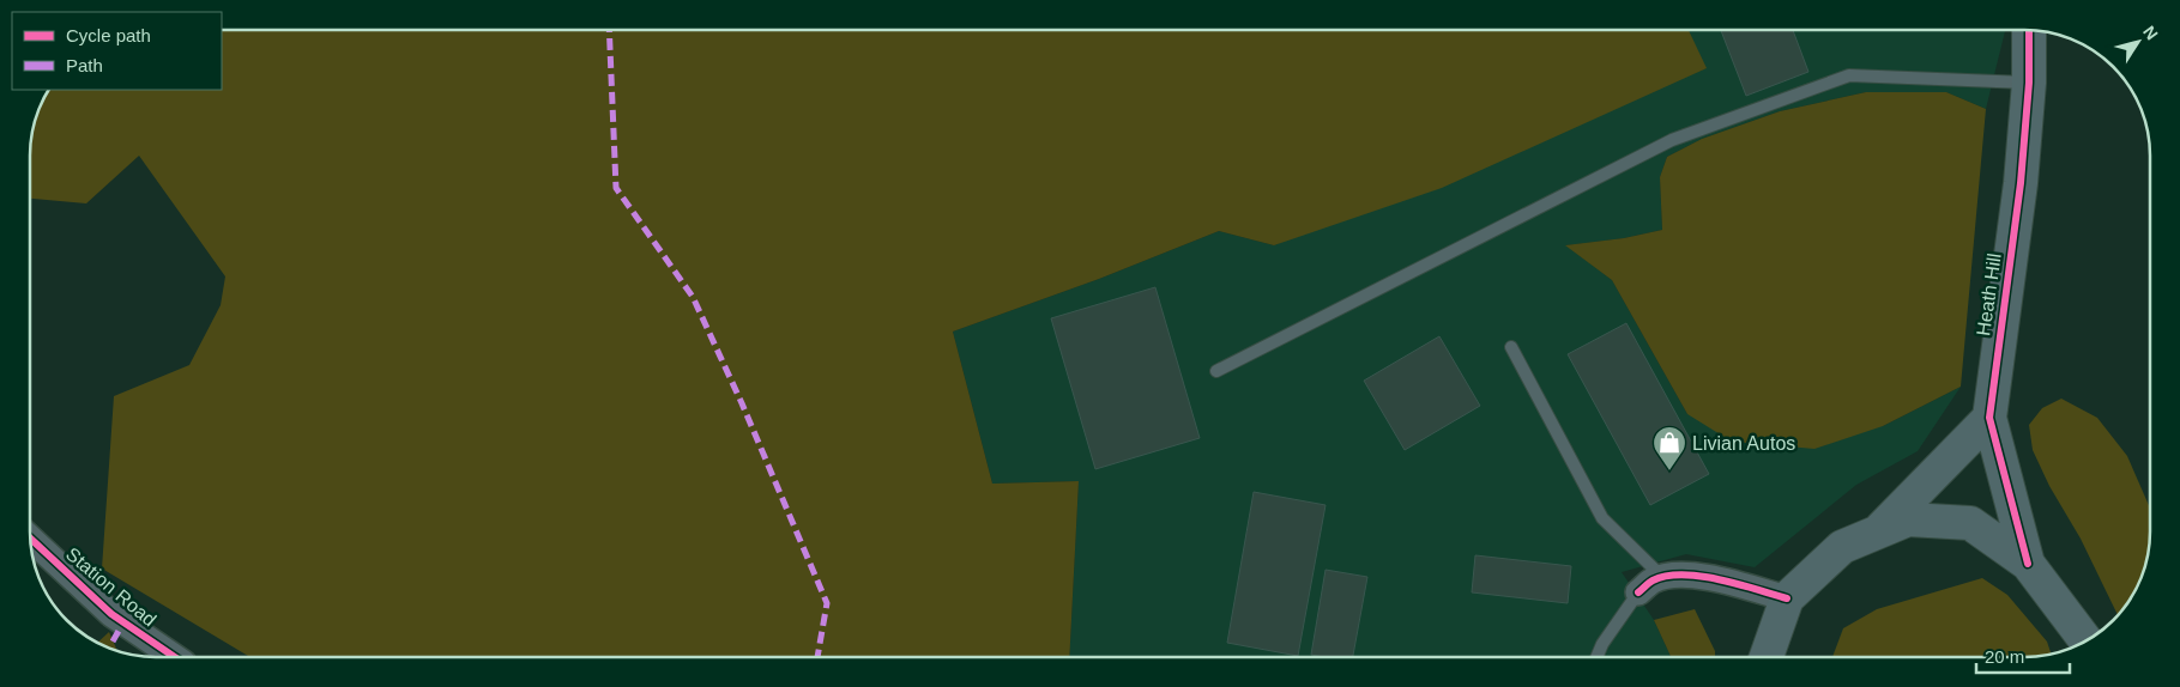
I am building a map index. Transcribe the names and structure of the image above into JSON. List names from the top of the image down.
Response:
{
  "streets": {
    "street": ["Heath Hill", "Station Road"]
  },
  "places": {
    "shop": ["Livian Autos"]
  },
  "legend": ["Cycle path", "Path"],
  "scale_bar": "20 m",
  "north": "top right"
}
